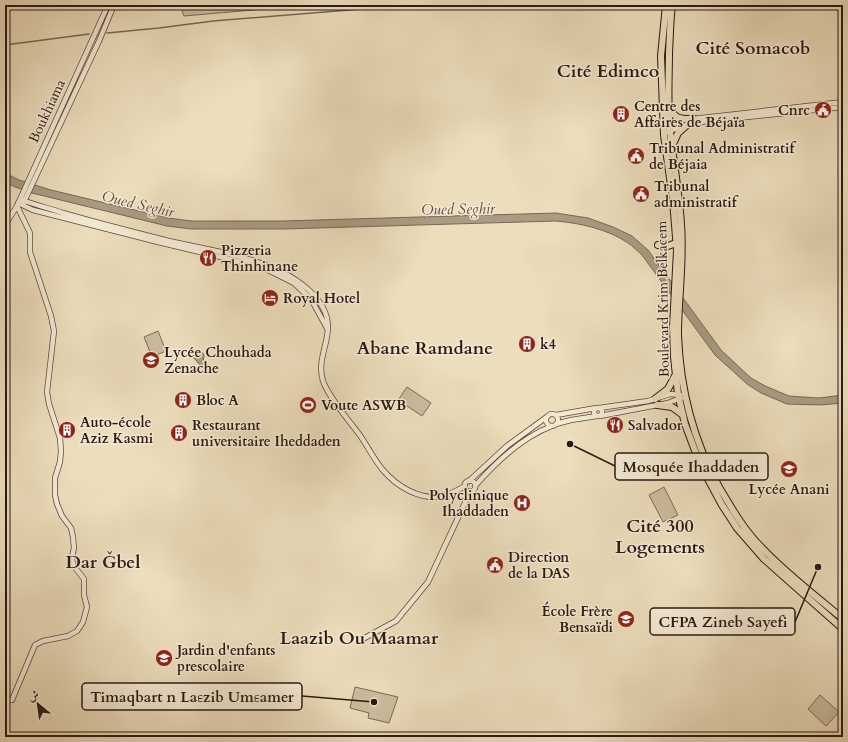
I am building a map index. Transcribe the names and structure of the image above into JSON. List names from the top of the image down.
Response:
{
  "streets": {
    "main road": ["Boulevard Krim Belkacem"],
    "street": ["Boukhiama"]
  },
  "districts": [
    "Cité Somacob",
    "Cité Edimco",
    "Abane Ramdane",
    "Cité 300 Logements",
    "Dar Ǧbel",
    "Laazib Ou Maamar"
  ],
  "water": ["Oued Seghir"],
  "places": {
    "public building": [
      "Cnrc",
      "Tribunal Administratif de Béjaia",
      "Tribunal administratif",
      "Direction de la DAS"
    ],
    "building": [
      "Centre des Affaires de Béjaïa",
      "k4",
      "Bloc A",
      "Auto-école Aziz Kasmi",
      "Restaurant universitaire Iheddaden"
    ],
    "restaurant": ["Pizzeria Thinhinane", "Salvador"],
    "hotel": ["Royal Hotel"],
    "school or university": [
      "Lycée Chouhada Zenache",
      "Lycée Anani",
      "École Frère Bensaïdi",
      "Jardin d'enfants prescolaire"
    ],
    "sports": ["Voute ASWB"],
    "other": ["Mosquée Ihaddaden", "CFPA Zineb Sayefi", "Timaqbart n Laɛzib Umɛamer"],
    "hospital": ["Polyclinique Ihaddaden"]
  },
  "north": "top left"
}
